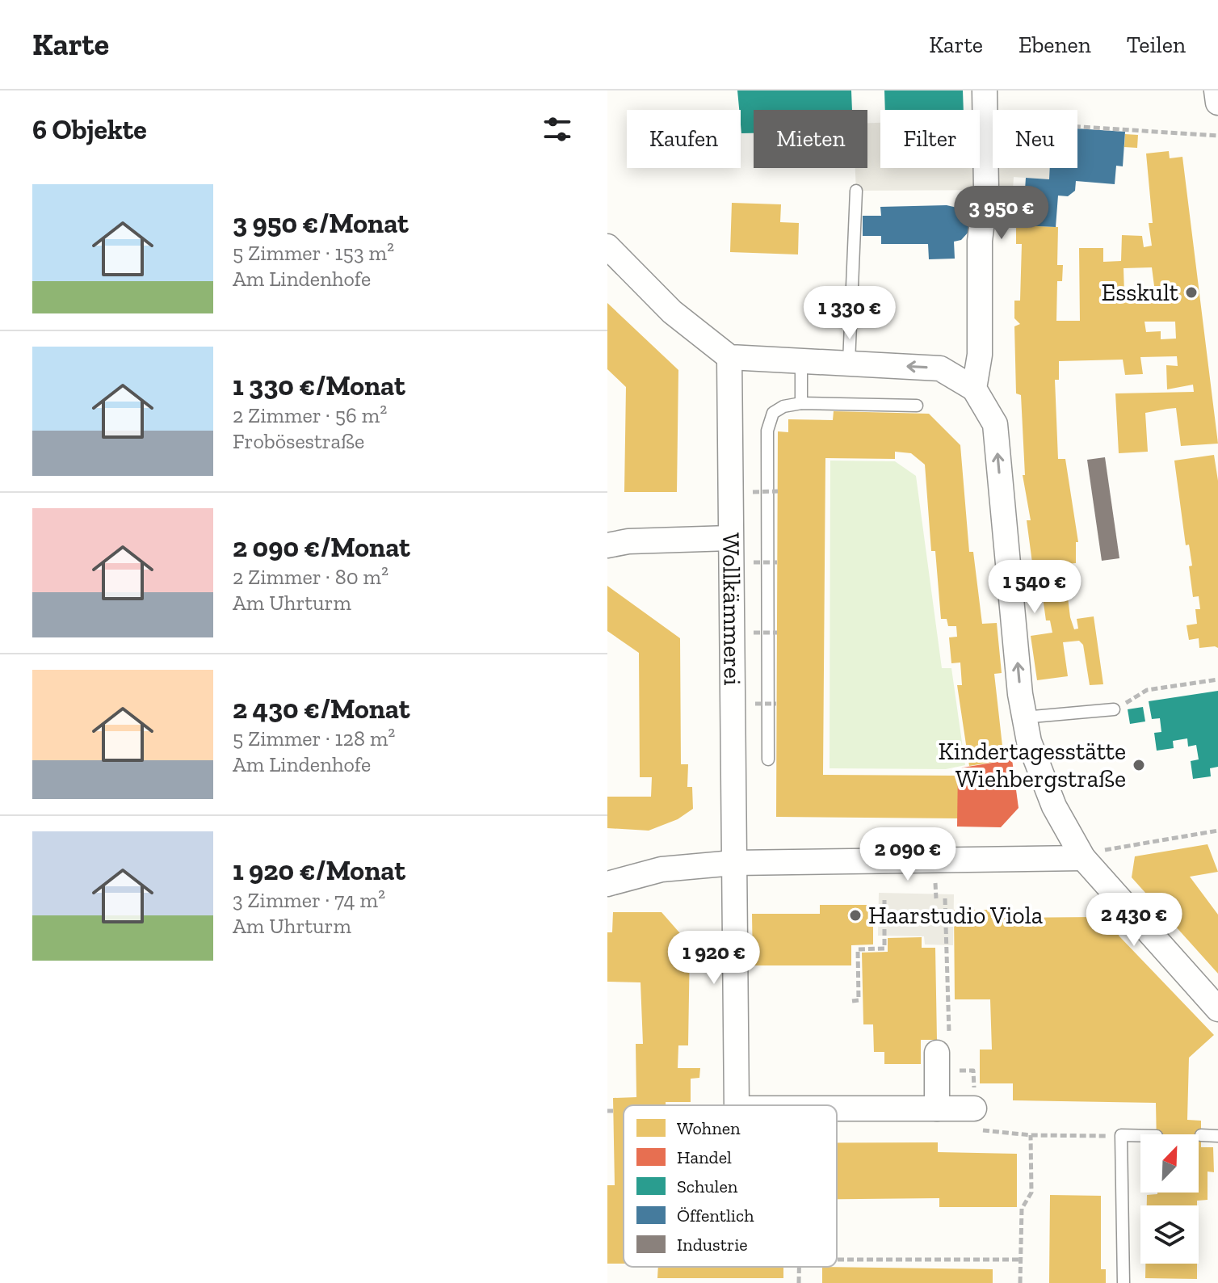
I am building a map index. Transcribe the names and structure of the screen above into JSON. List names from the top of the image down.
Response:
{
  "streets": {
    "street": ["Wollkämmerei"]
  },
  "places": ["Esskult", "Kindertagesstätte Wiehbergstraße", "Haarstudio Viola"],
  "legend": [
    "Wohnen",
    "Handel",
    "Schulen",
    "Öffentlich",
    "Industrie"
  ],
  "north": "top right",
  "page": {
    "header": "Karte",
    "nav": ["Karte", "Ebenen", "Teilen"],
    "heading": "6 Objekte",
    "chip": [
      "Kaufen",
      "Mieten",
      "Filter",
      "Neu"
    ],
    "list": [
      {
        "name": "3 950 €/Monat",
        "note": "5 Zimmer · 153 m² · Am Lindenhofe"
      },
      {
        "name": "1 330 €/Monat",
        "note": "2 Zimmer · 56 m² · Frobösestraße"
      },
      {
        "name": "2 090 €/Monat",
        "note": "2 Zimmer · 80 m² · Am Uhrturm"
      },
      {
        "name": "2 430 €/Monat",
        "note": "5 Zimmer · 128 m² · Am Lindenhofe"
      },
      {
        "name": "1 920 €/Monat",
        "note": "3 Zimmer · 74 m² · Am Uhrturm"
      }
    ],
    "price": [
      "3 950 €",
      "1 330 €",
      "1 540 €",
      "2 090 €",
      "2 430 €",
      "1 920 €"
    ]
  }
}
